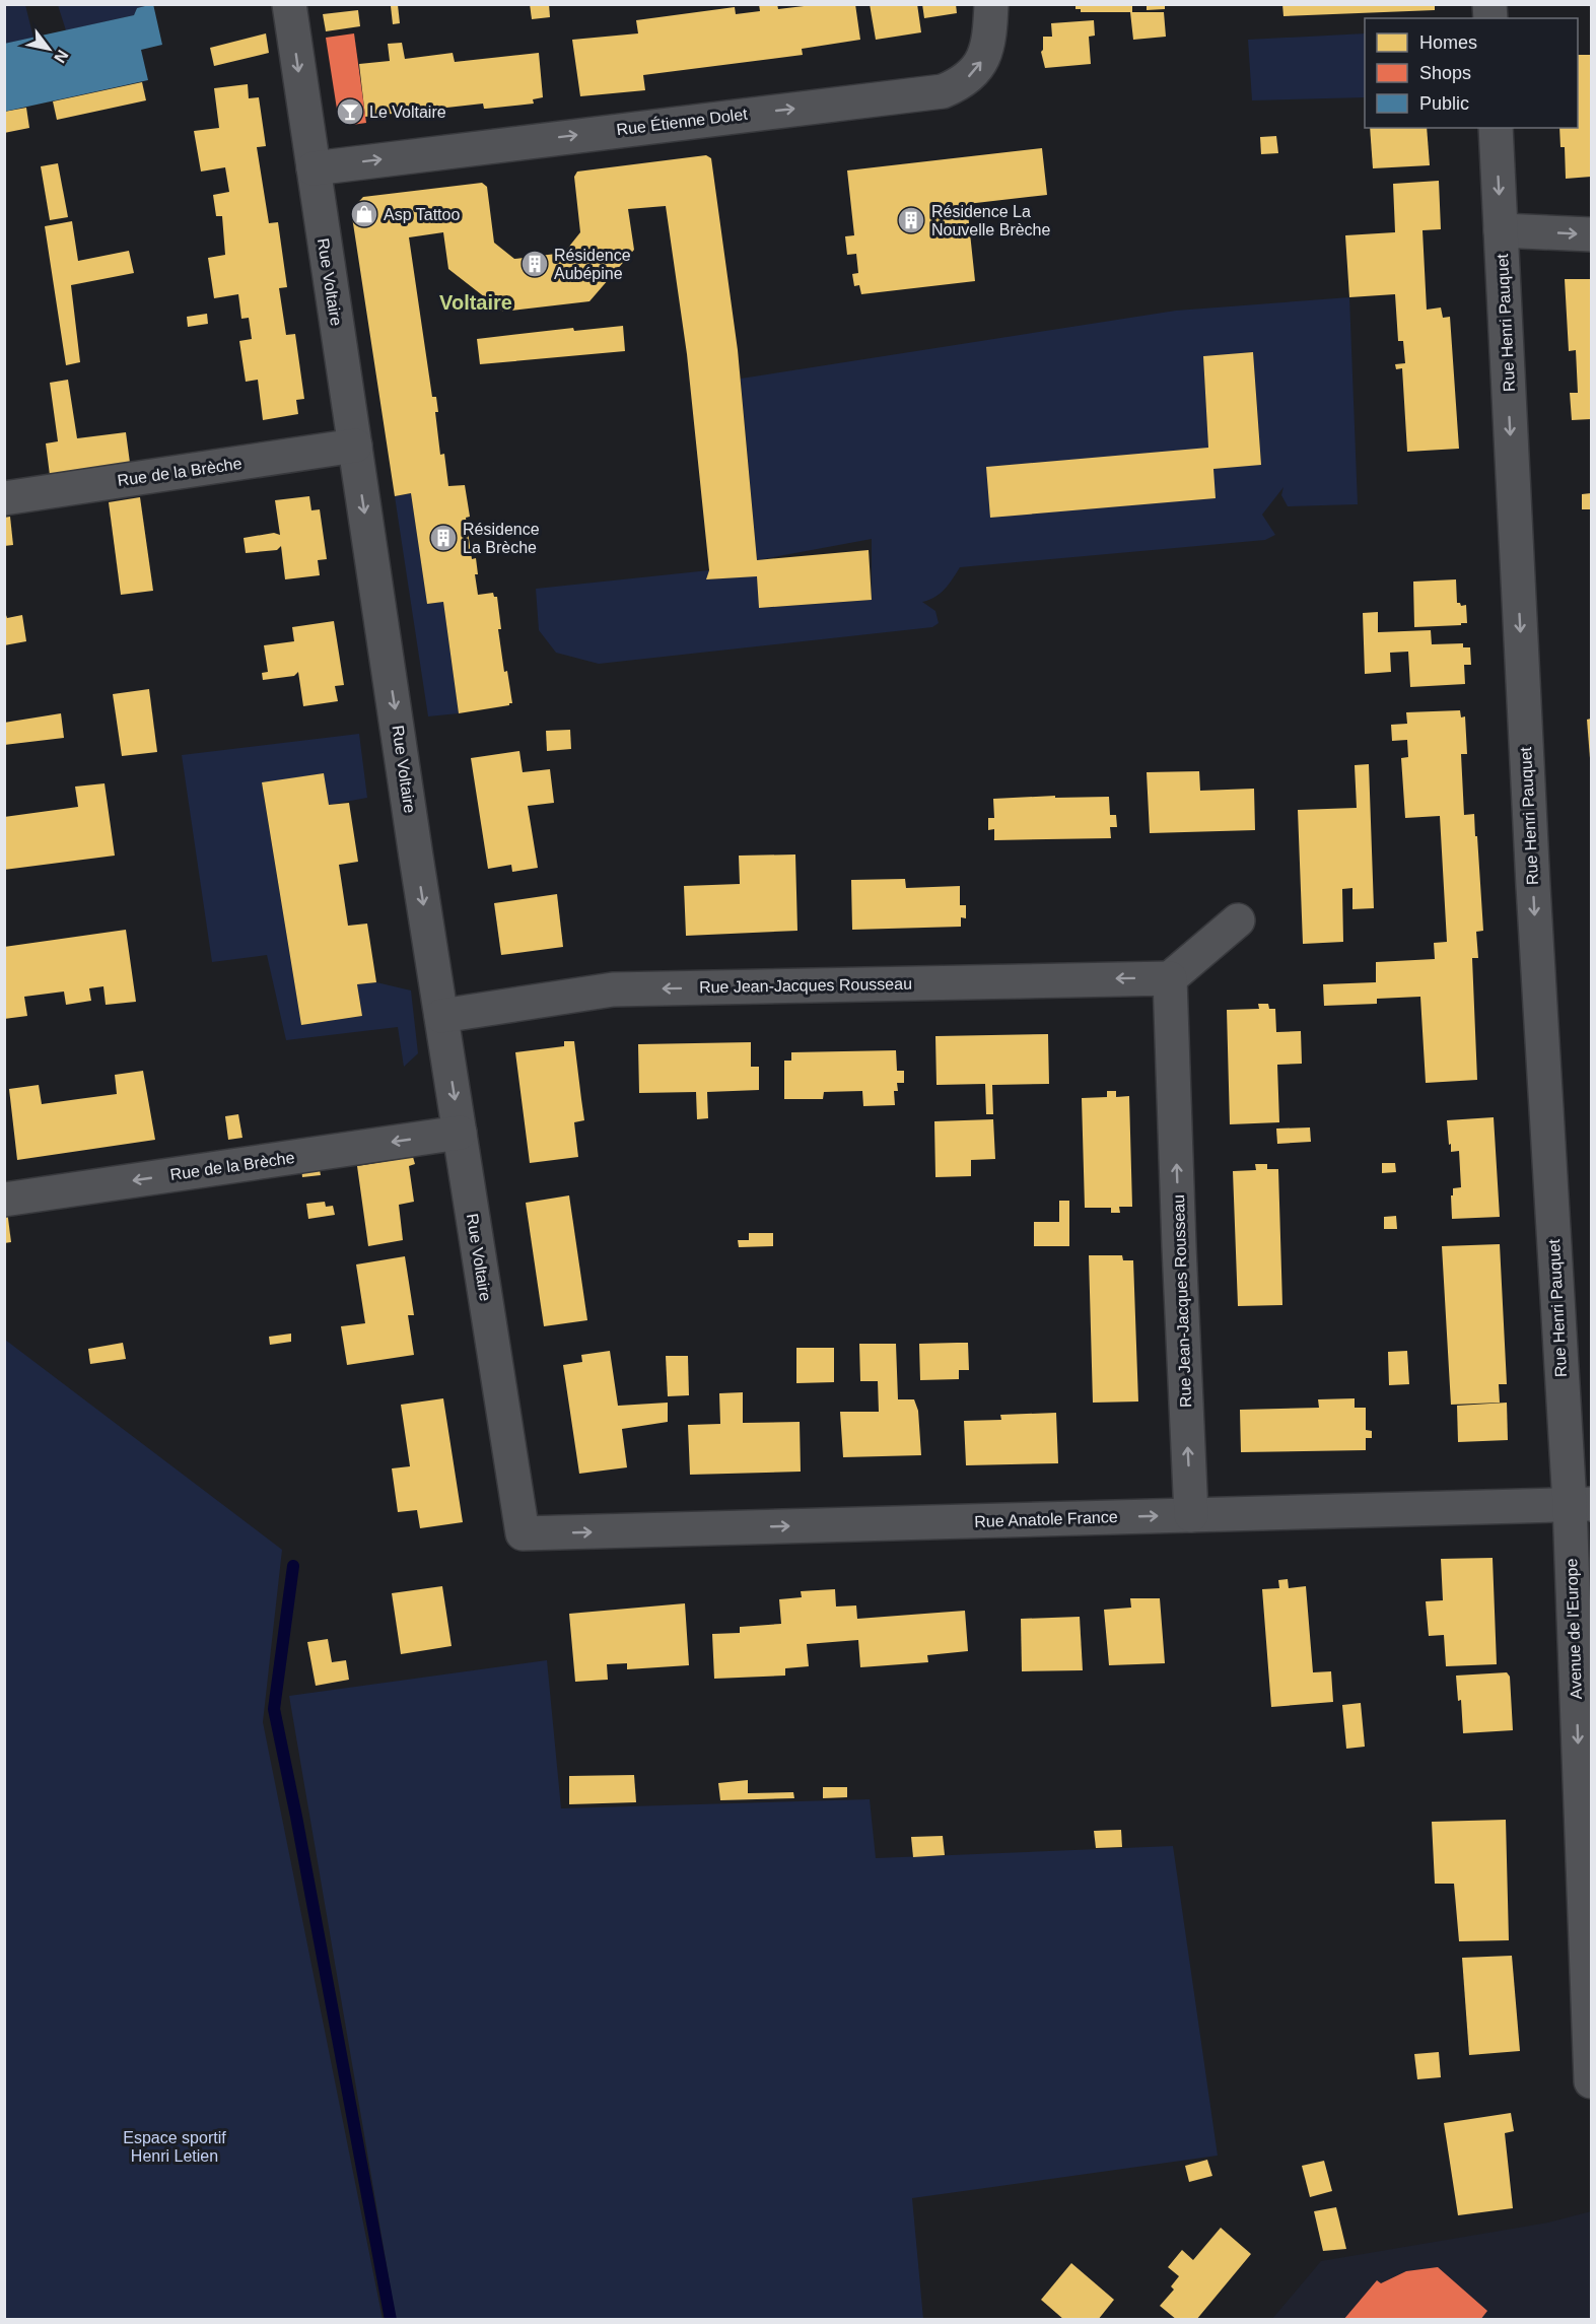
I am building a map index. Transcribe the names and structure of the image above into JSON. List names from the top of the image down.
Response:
{
  "streets": {
    "street": [
      "Rue Étienne Dolet",
      "Rue Voltaire",
      "Rue Henri Pauquet",
      "Rue de la Brèche",
      "Rue Jean-Jacques Rousseau",
      "Rue Anatole France",
      "Avenue de l'Europe"
    ]
  },
  "crossings": [
    ["Rue Étienne Dolet", "Rue Voltaire"],
    ["Rue Voltaire", "Rue de la Brèche"],
    ["Rue Voltaire", "Rue Jean-Jacques Rousseau"],
    ["Rue Voltaire", "Rue Anatole France"],
    ["Rue Henri Pauquet", "Rue Anatole France"],
    ["Rue Henri Pauquet", "Avenue de l'Europe"],
    ["Rue Jean-Jacques Rousseau", "Rue Anatole France"],
    ["Rue Anatole France", "Avenue de l'Europe"]
  ],
  "one_way": [
    "Rue Étienne Dolet",
    "Rue Voltaire",
    "Rue Henri Pauquet",
    "Rue de la Brèche",
    "Rue Anatole France",
    "Avenue de l'Europe"
  ],
  "districts": ["Voltaire"],
  "parks": ["Espace sportif Henri Letien"],
  "places": {
    "bar": ["Le Voltaire"],
    "shop": ["Asp Tattoo"],
    "building": ["Résidence La Nouvelle Brèche", "Résidence Aubépine", "Résidence La Brèche"]
  },
  "legend": ["Homes", "Shops", "Public"],
  "north": "bottom right"
}
